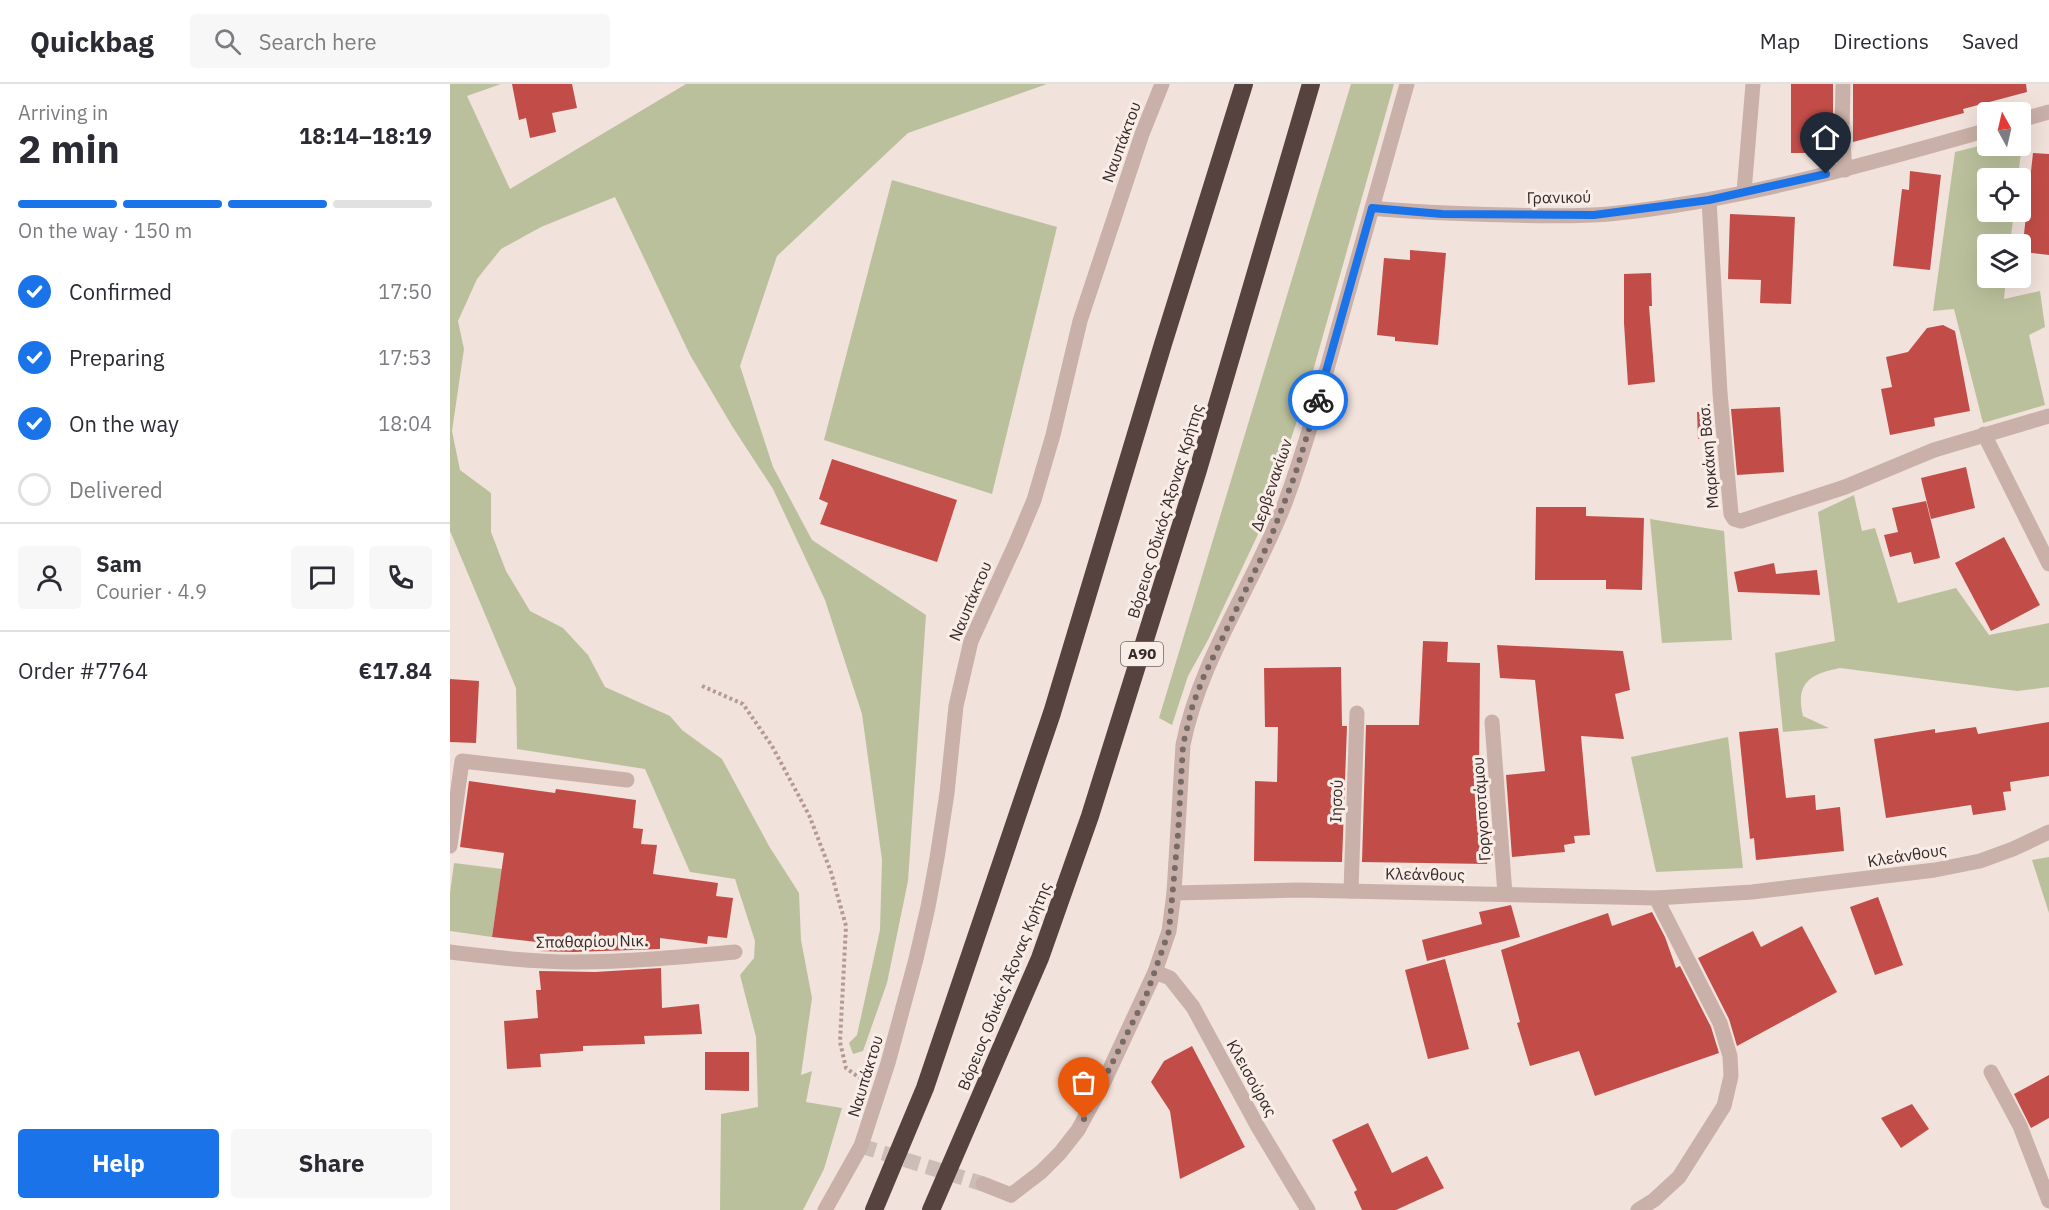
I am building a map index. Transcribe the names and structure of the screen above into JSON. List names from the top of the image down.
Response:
{
  "streets": {
    "highway": ["Βόρειος Οδικός Άξονας Κρήτης", "Α90"],
    "street": [
      "Ναυπάκτου",
      "Γρανικού",
      "Μαρκάκη Βασ.",
      "Δερβενακίων",
      "Ιησού",
      "Γοργοποτάμου",
      "Κλεάνθους",
      "Σπαθαρίου Νικ.",
      "Κλεισούρας"
    ]
  },
  "crossings": [
    ["Γρανικού", "Μαρκάκη Βασ."],
    ["Γρανικού", "Δερβενακίων"],
    ["Δερβενακίων", "Κλεάνθους"],
    ["Ιησού", "Κλεάνθους"],
    ["Γοργοποτάμου", "Κλεάνθους"]
  ],
  "north": "top",
  "page": {
    "header": "Quickbag",
    "search": "Search here",
    "nav": ["Map", "Directions", "Saved"],
    "heading": ["2 min", "Arriving in", "18:14–18:19"],
    "panel": [
      "Sam",
      "Courier · 4.9",
      "Order #7764",
      "€17.84"
    ],
    "bar": "On the way · 150 m",
    "list": [
      ["Confirmed", "17:50"],
      ["Preparing", "17:53"],
      ["On the way", "18:04"],
      "Delivered"
    ],
    "buttons": ["Help", "Share"]
  }
}
